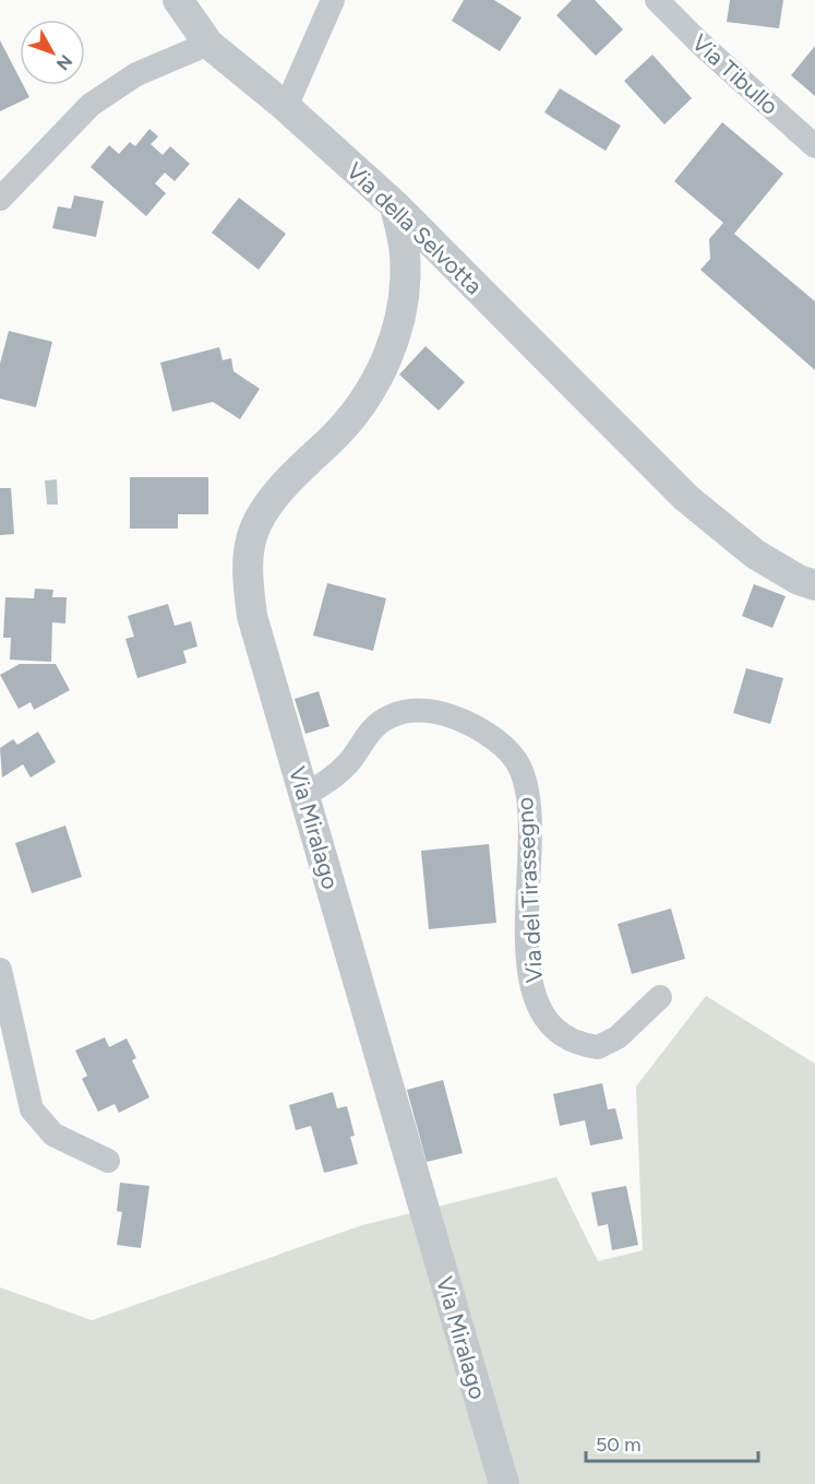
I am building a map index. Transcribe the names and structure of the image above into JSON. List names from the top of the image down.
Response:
{
  "streets": {
    "street": [
      "Via Tibullo",
      "Via della Selvotta",
      "Via Miralago",
      "Via del Tirassegno"
    ]
  },
  "crossings": [
    ["Via della Selvotta", "Via Miralago"],
    ["Via Miralago", "Via del Tirassegno"]
  ],
  "scale_bar": "50 m",
  "north": "bottom right"
}
